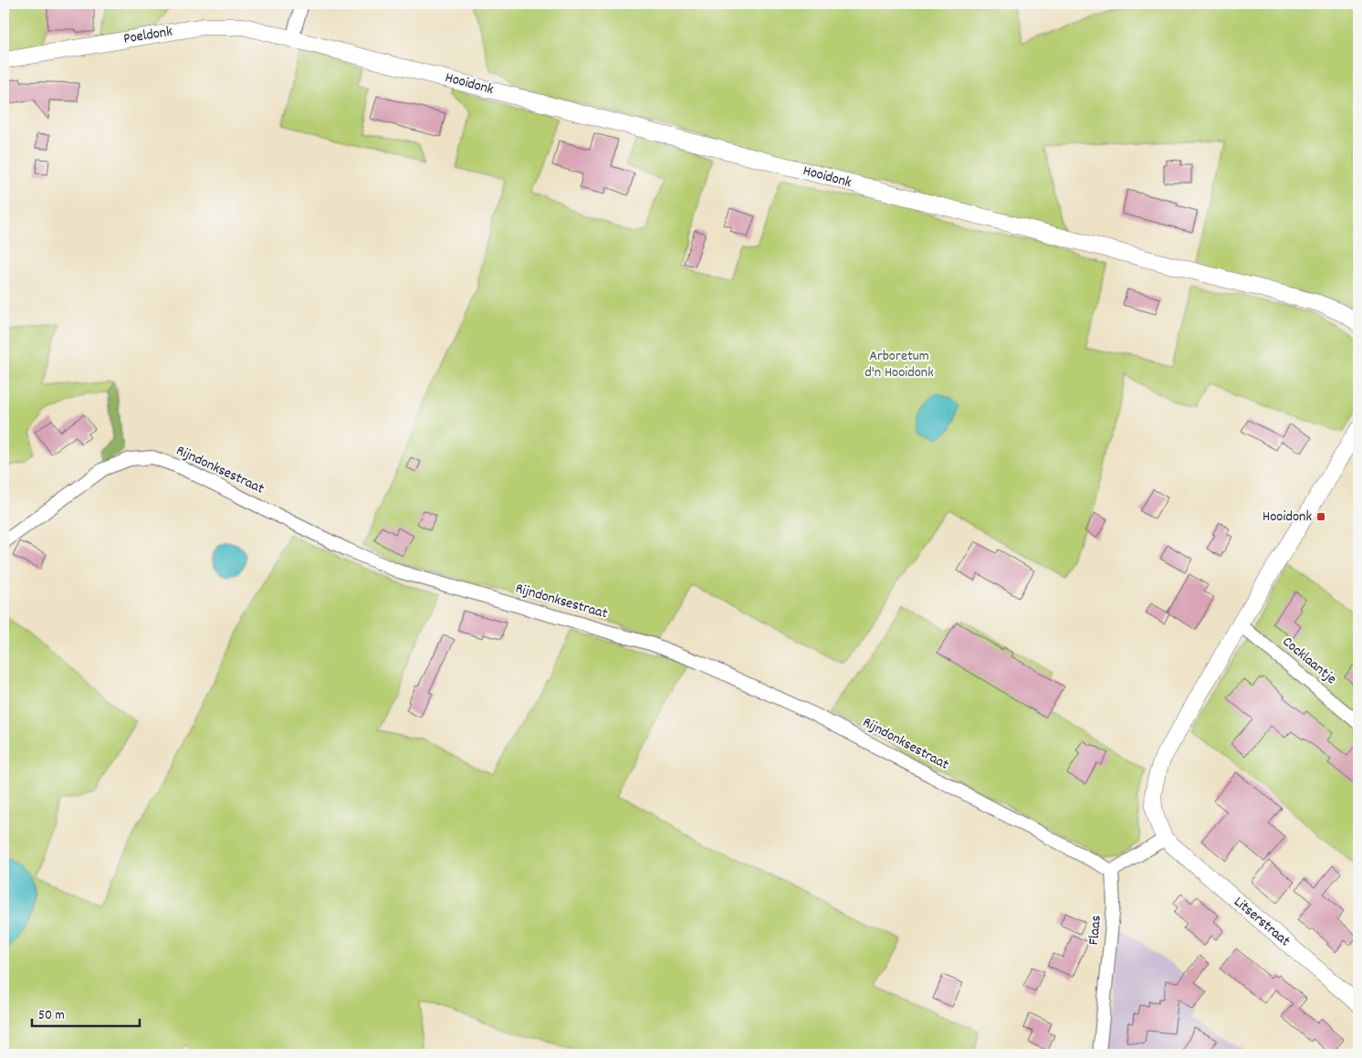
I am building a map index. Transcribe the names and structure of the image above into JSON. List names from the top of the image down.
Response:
{
  "streets": {
    "street": [
      "Poeldonk",
      "Hooidonk",
      "Rijndonksestraat",
      "Cocklaantje",
      "Litserstraat",
      "Flaas"
    ]
  },
  "crossings": [
    ["Poeldonk", "Hooidonk"],
    ["Rijndonksestraat", "Flaas"]
  ],
  "parks": ["Arboretum d'n Hooidonk"],
  "places": {
    "transit": ["Hooidonk"]
  },
  "scale_bar": "50 m"
}
